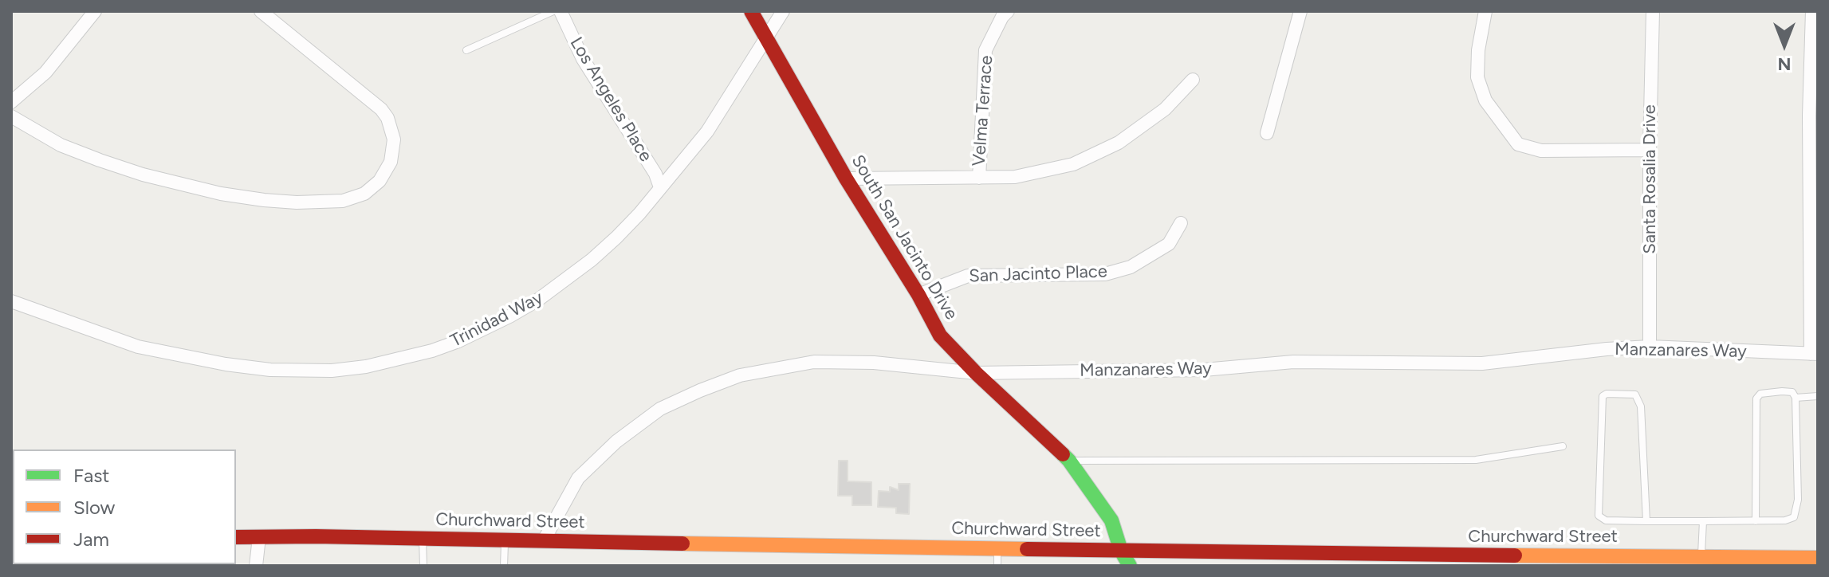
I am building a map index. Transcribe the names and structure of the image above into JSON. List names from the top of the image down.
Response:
{
  "streets": {
    "street": [
      "Los Angeles Place",
      "Velma Terrace",
      "Santa Rosalia Drive",
      "South San Jacinto Drive",
      "San Jacinto Place",
      "Trinidad Way",
      "Manzanares Way",
      "Churchward Street"
    ]
  },
  "crossings": [
    ["Los Angeles Place", "Trinidad Way"],
    ["Santa Rosalia Drive", "Manzanares Way"],
    ["South San Jacinto Drive", "San Jacinto Place"],
    ["South San Jacinto Drive", "Trinidad Way"],
    ["South San Jacinto Drive", "Manzanares Way"],
    ["South San Jacinto Drive", "Churchward Street"],
    ["Manzanares Way", "Churchward Street"]
  ],
  "legend": ["Fast", "Slow", "Jam"],
  "north": "bottom"
}
